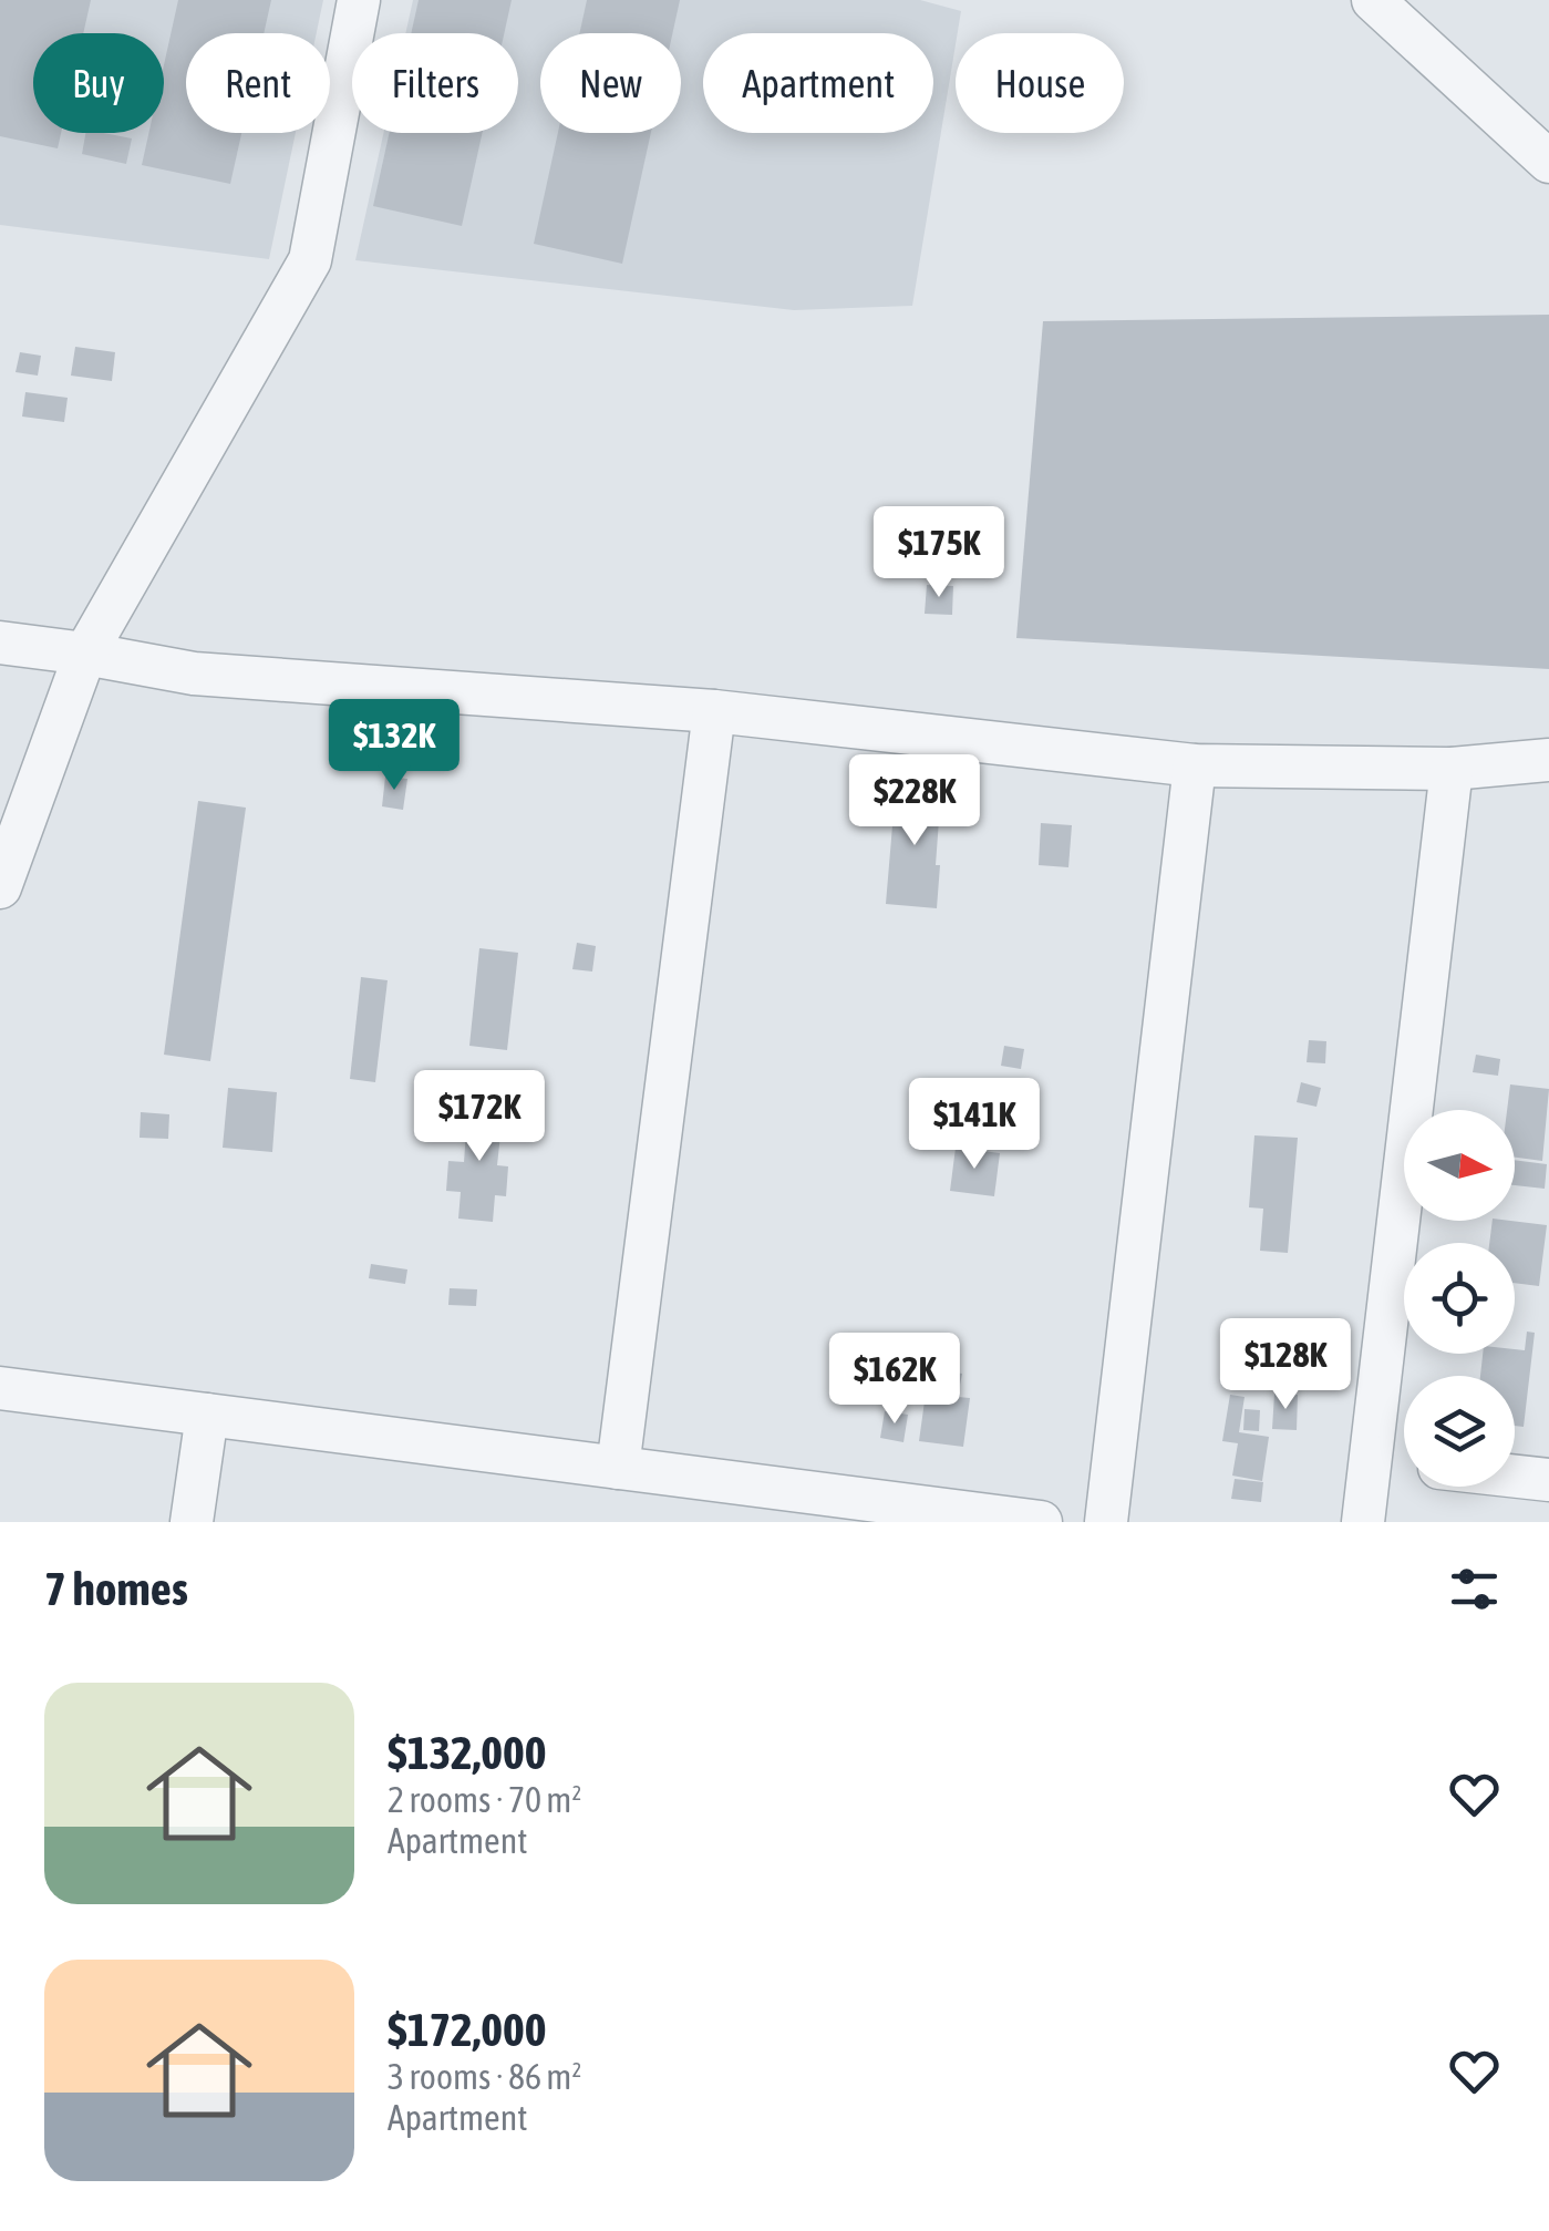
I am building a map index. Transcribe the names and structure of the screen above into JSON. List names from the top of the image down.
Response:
{
  "north": "right",
  "page": {
    "chip": [
      "Buy",
      "Rent",
      "Filters",
      "New",
      "Apartment",
      "House"
    ],
    "price": [
      "$175K",
      "$132K",
      "$228K",
      "$172K",
      "$141K",
      "$128K",
      "$162K"
    ],
    "heading": "7 homes",
    "list": [
      {
        "name": "$132,000",
        "note": "2 rooms · 70 m² · Apartment"
      },
      {
        "name": "$172,000",
        "note": "3 rooms · 86 m² · Apartment"
      }
    ]
  }
}
